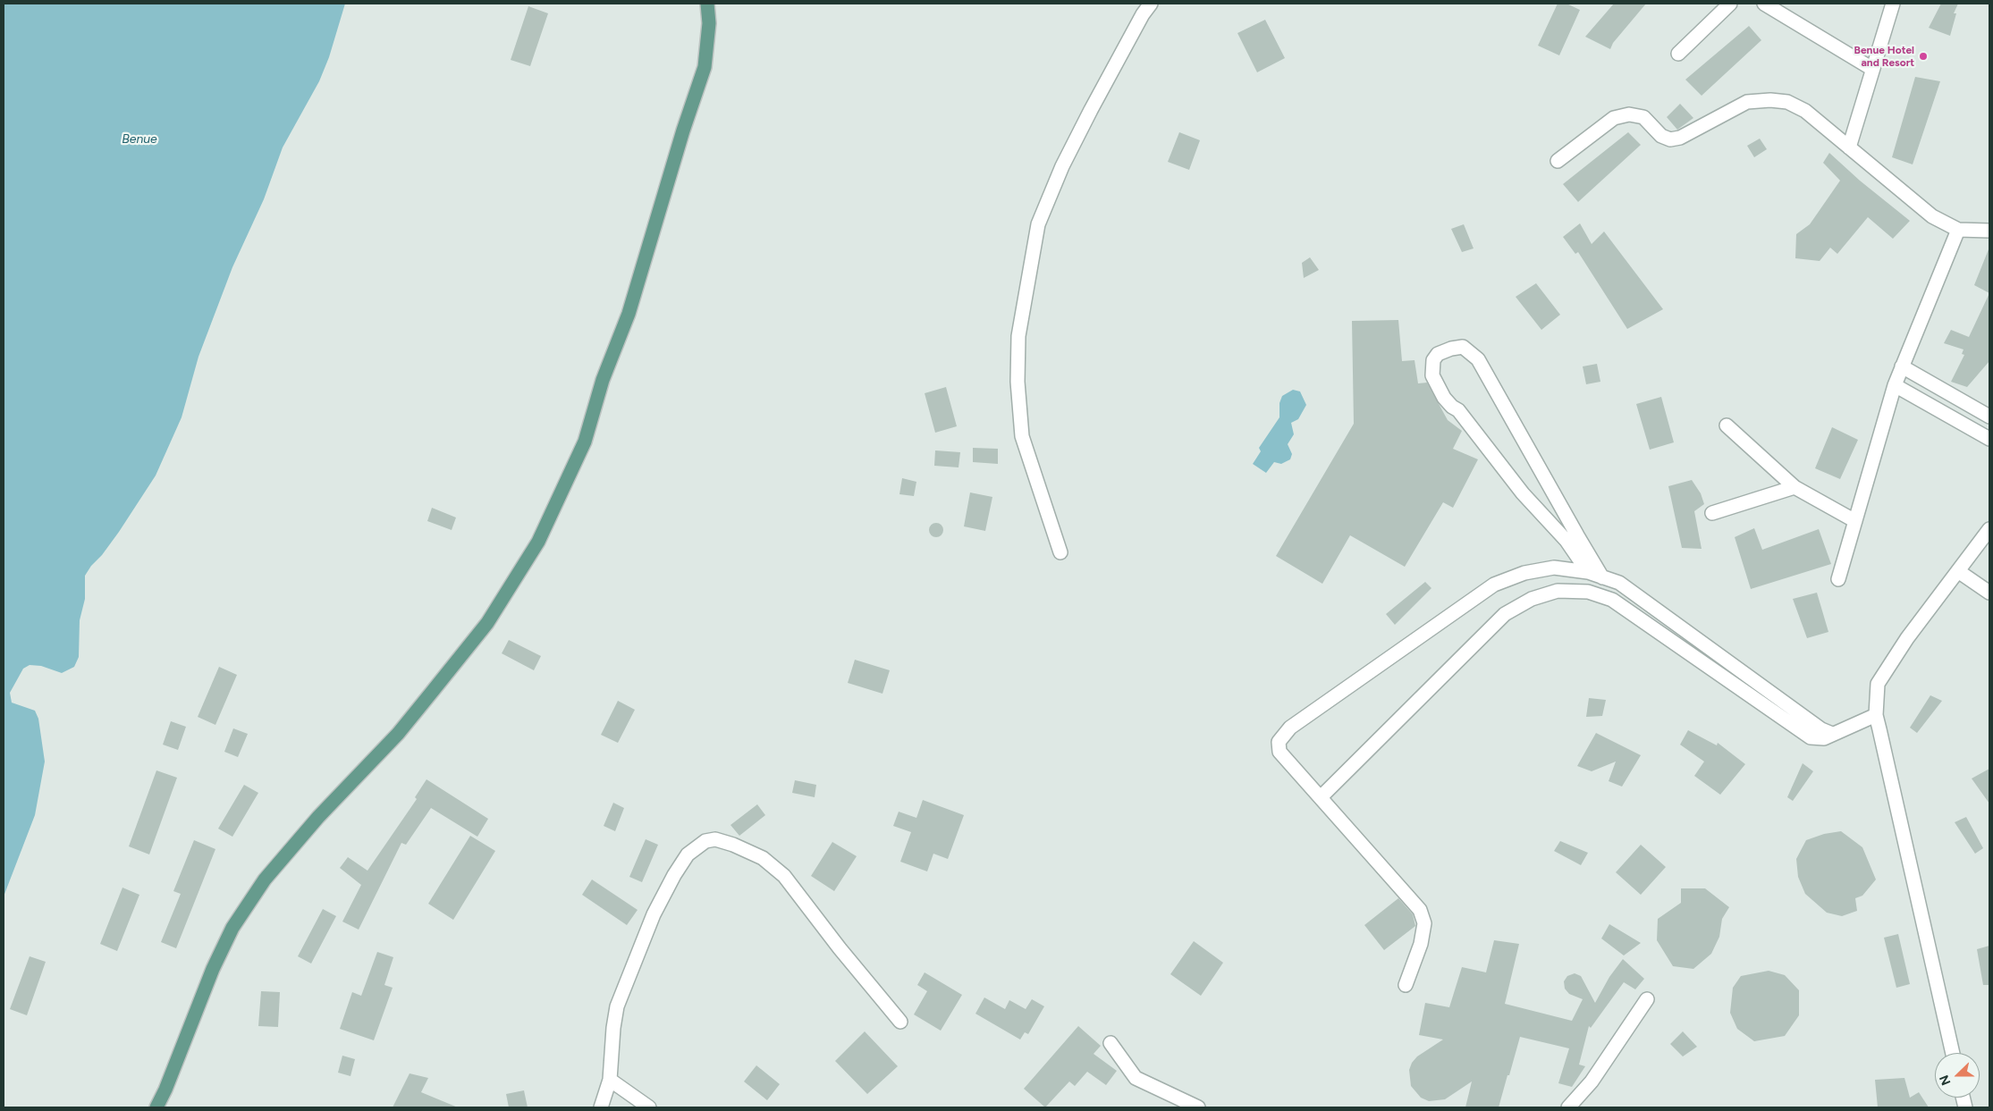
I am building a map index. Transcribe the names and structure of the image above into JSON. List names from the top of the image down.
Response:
{
  "water": ["Benue"],
  "places": ["Benue Hotel and Resort"],
  "north": "left"
}
